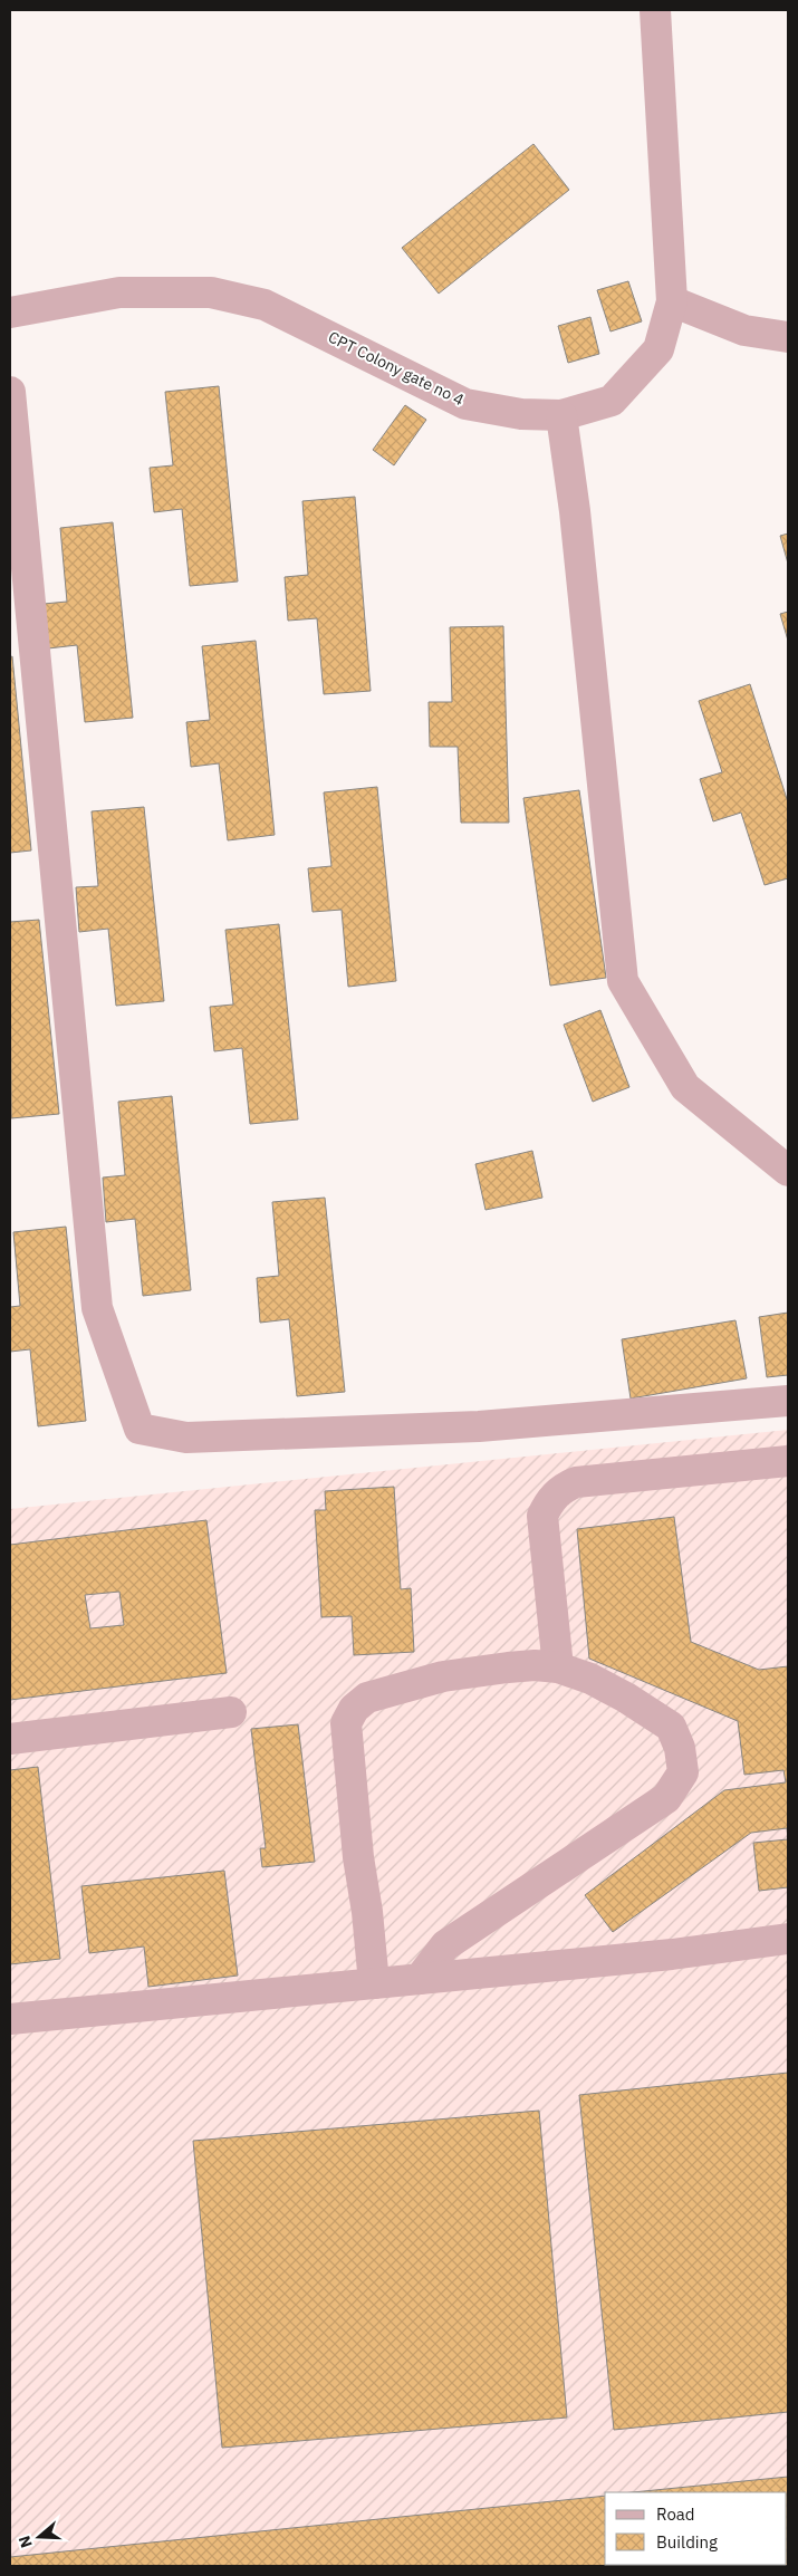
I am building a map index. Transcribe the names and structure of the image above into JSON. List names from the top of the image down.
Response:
{
  "streets": {
    "street": ["CPT Colony gate no 4"]
  },
  "legend": ["Road", "Building"],
  "north": "left"
}
